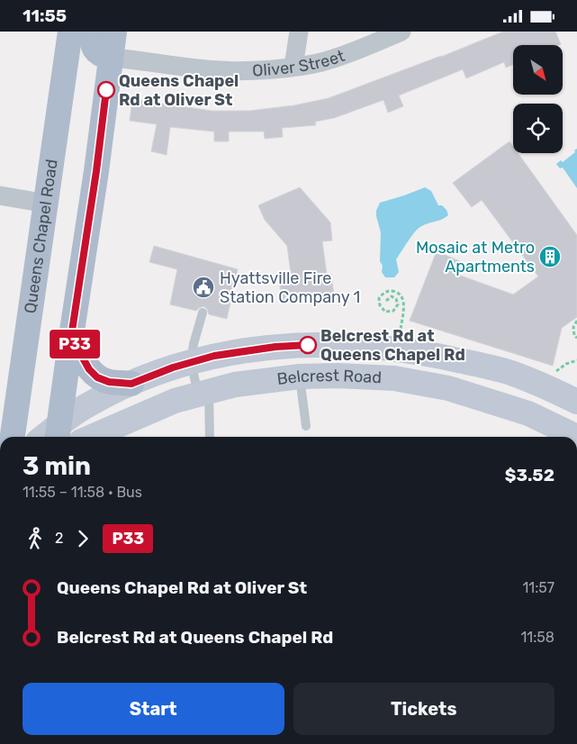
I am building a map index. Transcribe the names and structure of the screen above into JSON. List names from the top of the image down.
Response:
{
  "streets": {
    "main road": ["Queens Chapel Road", "Belcrest Road"],
    "street": ["Oliver Street"]
  },
  "places": {
    "other": ["Queens Chapel Rd at Oliver St", "Belcrest Rd at Queens Chapel Rd"],
    "building": ["Mosaic at Metro Apartments"],
    "public building": ["Hyattsville Fire Station Company 1"]
  },
  "lines": ["bus line P33"],
  "north": "bottom right",
  "page": {
    "status": "11:55",
    "on_map": "P33",
    "heading": ["3 min", "11:55 – 11:58 · Bus", "$3.52"],
    "legs": ["2", "P33"],
    "list": [
      {
        "name": "Queens Chapel Rd at Oliver St",
        "value": "11:57"
      },
      {
        "name": "Belcrest Rd at Queens Chapel Rd",
        "value": "11:58"
      }
    ],
    "buttons": ["Start", "Tickets"]
  }
}
